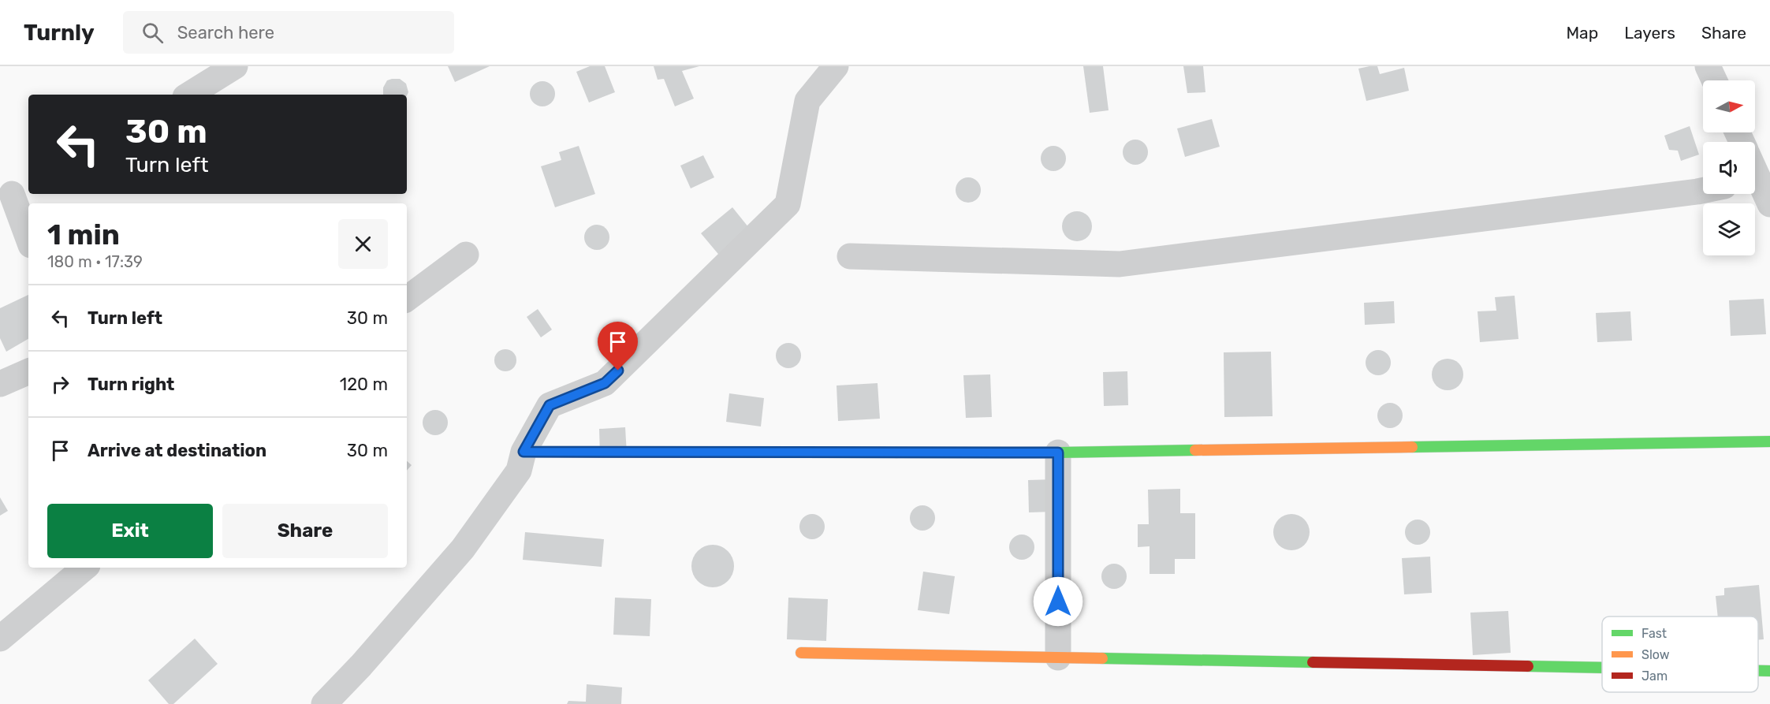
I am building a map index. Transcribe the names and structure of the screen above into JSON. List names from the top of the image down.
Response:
{
  "legend": ["Fast", "Slow", "Jam"],
  "north": "right",
  "page": {
    "header": "Turnly",
    "search": "Search here",
    "nav": ["Map", "Layers", "Share"],
    "turn": ["30 m", "Turn left"],
    "heading": ["1 min", "180 m · 17:39"],
    "list": [
      {
        "name": "Turn left",
        "value": "30 m"
      },
      {
        "name": "Turn right",
        "value": "120 m"
      },
      {
        "name": "Arrive at destination",
        "value": "30 m"
      }
    ],
    "buttons": ["Exit", "Share"]
  }
}
